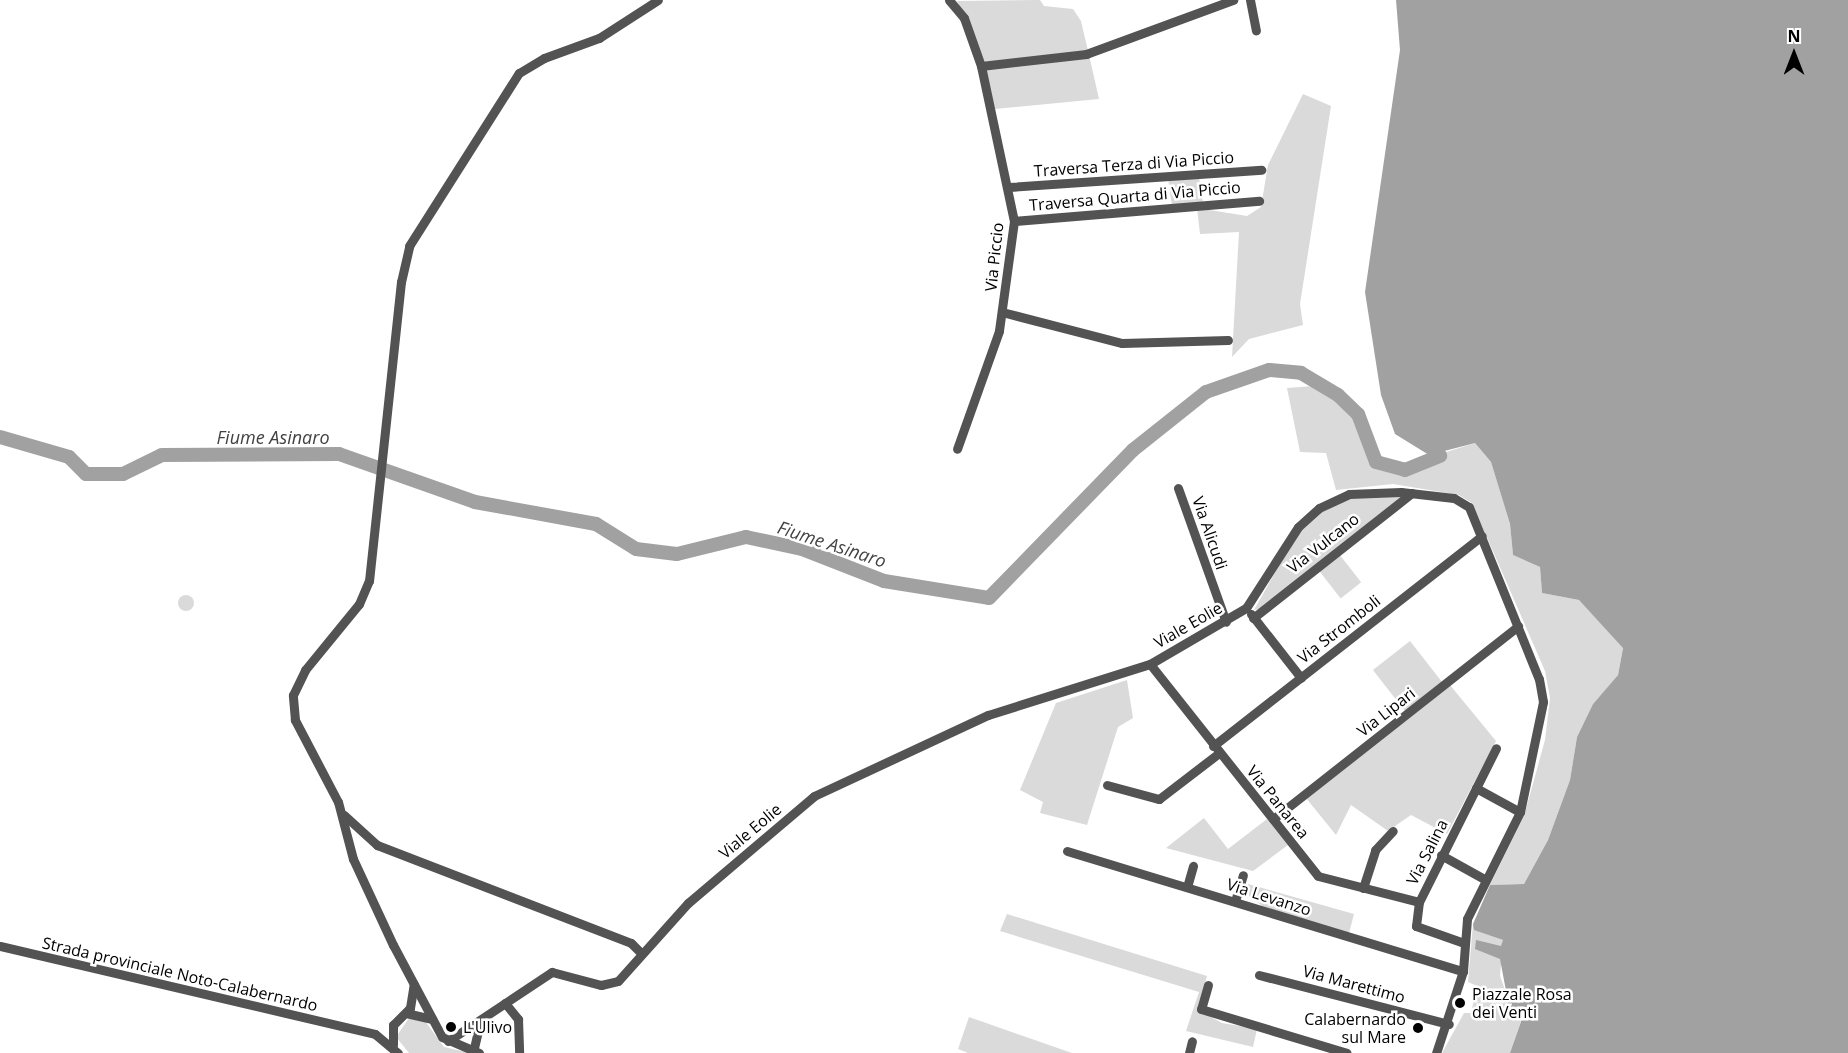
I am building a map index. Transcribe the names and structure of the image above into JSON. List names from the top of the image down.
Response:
{
  "streets": {
    "street": [
      "Traversa Terza di Via Piccio",
      "Traversa Quarta di Via Piccio",
      "Via Piccio",
      "Via Alicudi",
      "Via Vulcano",
      "Viale Eolie",
      "Via Stromboli",
      "Via Lipari",
      "Via Panarea",
      "Via Salina",
      "Via Levanzo",
      "Strada provinciale Noto-Calabernardo",
      "Via Marettimo"
    ]
  },
  "crossings": [
    ["Traversa Terza di Via Piccio", "Via Piccio"],
    ["Traversa Quarta di Via Piccio", "Via Piccio"],
    ["Via Alicudi", "Viale Eolie"],
    ["Via Vulcano", "Viale Eolie"],
    ["Viale Eolie", "Via Stromboli"],
    ["Viale Eolie", "Via Lipari"],
    ["Viale Eolie", "Via Panarea"],
    ["Viale Eolie", "Via Salina"],
    ["Viale Eolie", "Via Levanzo"],
    ["Viale Eolie", "Via Marettimo"],
    ["Via Stromboli", "Via Panarea"],
    ["Via Lipari", "Via Panarea"],
    ["Via Panarea", "Via Salina"]
  ],
  "water": ["Fiume Asinaro"],
  "places": ["Piazzale Rosa dei Venti", "L'Ulivo", "Calabernardo sul Mare"],
  "north": "top"
}
